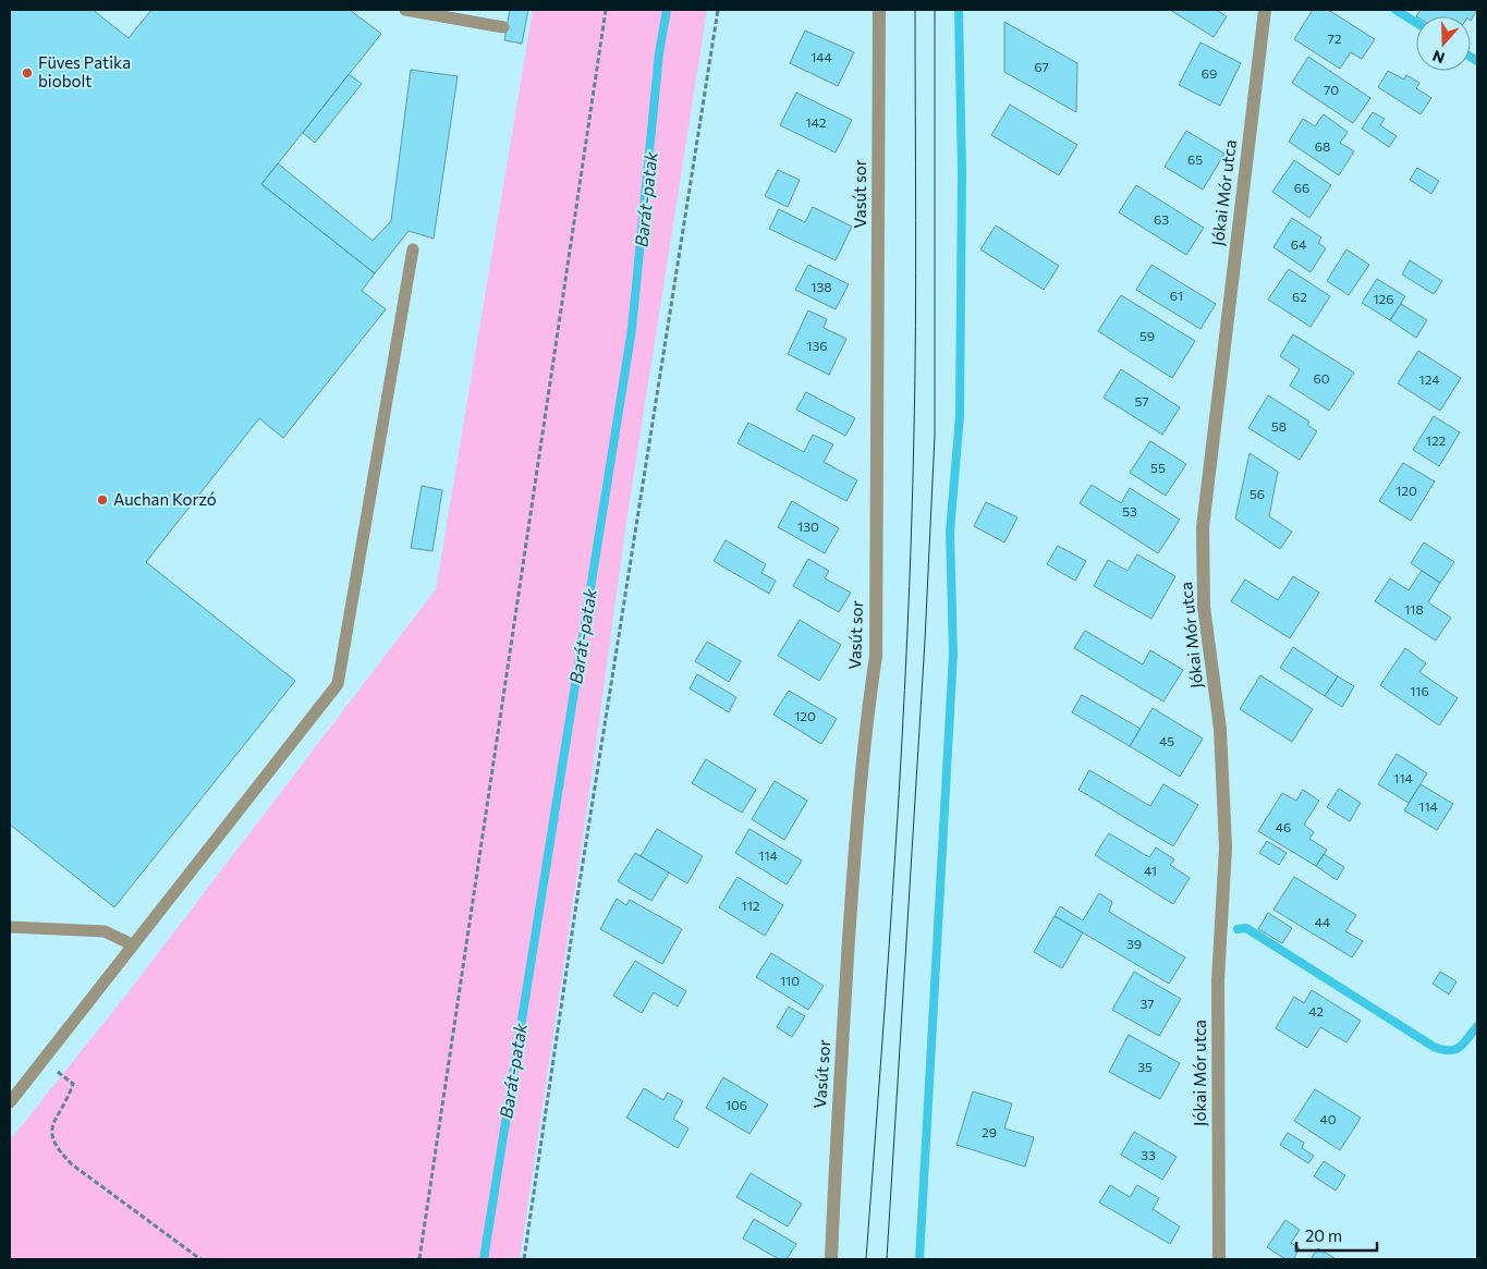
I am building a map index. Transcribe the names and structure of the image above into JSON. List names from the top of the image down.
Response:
{
  "streets": {
    "street": ["Jókai Mór utca", "Vasút sor"]
  },
  "water": ["Barát-patak"],
  "places": ["Füves Patika biobolt", "Auchan Korzó"],
  "house_numbers": [
    "72",
    "144",
    "67",
    "69",
    "70",
    "142",
    "68",
    "65",
    "66",
    "63",
    "64",
    "138",
    "61",
    "62",
    "126",
    "59",
    "136",
    "60",
    "124",
    "57",
    "58",
    "122",
    "55",
    "120",
    "56",
    "53",
    "130",
    "118",
    "116",
    "120",
    "45",
    "114",
    "114",
    "46",
    "114",
    "41",
    "112",
    "44",
    "39",
    "110",
    "37",
    "42",
    "35",
    "106",
    "40",
    "29",
    "33"
  ],
  "scale_bar": "20 m",
  "north": "bottom"
}
